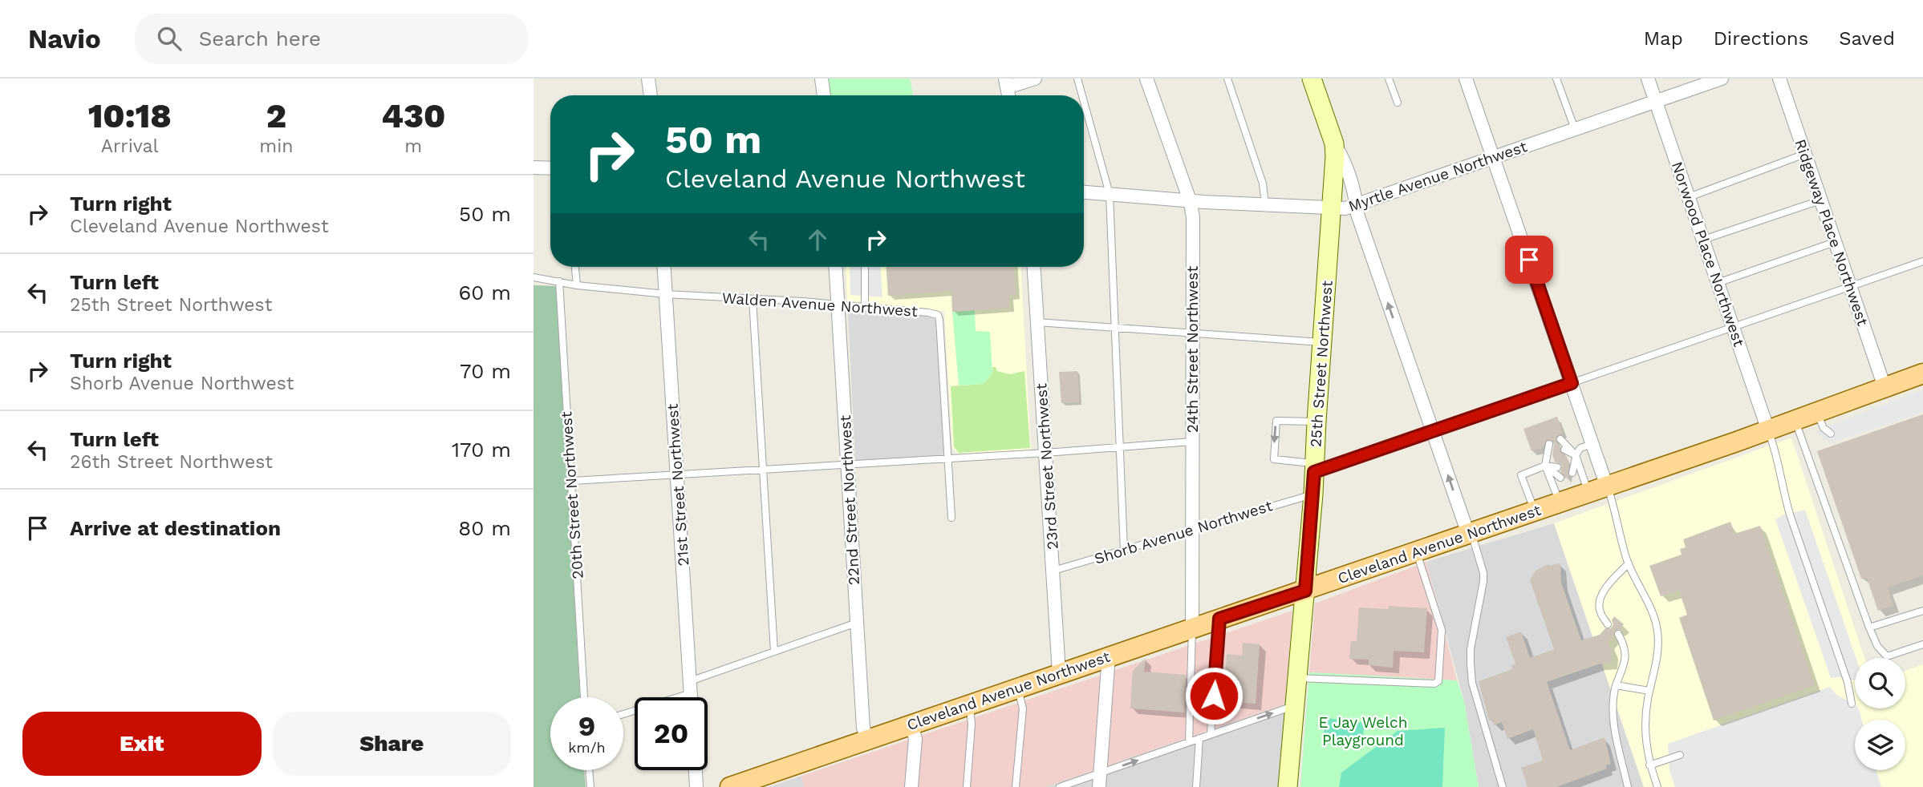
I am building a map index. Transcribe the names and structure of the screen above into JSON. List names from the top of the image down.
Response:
{
  "streets": {
    "main road": ["Cleveland Avenue Northwest"],
    "street": [
      "Myrtle Avenue Northwest",
      "Ridgeway Place Northwest",
      "Norwood Place Northwest",
      "24th Street Northwest",
      "25th Street Northwest",
      "23rd Street Northwest",
      "21st Street Northwest",
      "22nd Street Northwest"
    ],
    "lane": ["Walden Avenue Northwest", "20th Street Northwest", "Shorb Avenue Northwest"]
  },
  "crossings": [
    ["Myrtle Avenue Northwest", "Norwood Place Northwest"],
    ["Myrtle Avenue Northwest", "24th Street Northwest"],
    ["Myrtle Avenue Northwest", "25th Street Northwest"],
    ["Ridgeway Place Northwest", "Cleveland Avenue Northwest"],
    ["Norwood Place Northwest", "Cleveland Avenue Northwest"],
    ["Walden Avenue Northwest", "21st Street Northwest"],
    ["Walden Avenue Northwest", "20th Street Northwest"],
    ["Walden Avenue Northwest", "22nd Street Northwest"],
    ["24th Street Northwest", "Shorb Avenue Northwest"],
    ["24th Street Northwest", "Cleveland Avenue Northwest"],
    ["25th Street Northwest", "Shorb Avenue Northwest"],
    ["25th Street Northwest", "Cleveland Avenue Northwest"],
    ["23rd Street Northwest", "Shorb Avenue Northwest"],
    ["23rd Street Northwest", "Cleveland Avenue Northwest"],
    ["22nd Street Northwest", "Cleveland Avenue Northwest"]
  ],
  "parks": ["E Jay Welch Playground"],
  "page": {
    "header": "Navio",
    "search": "Search here",
    "nav": ["Map", "Directions", "Saved"],
    "eta": [
      "10:18",
      "Arrival",
      "2",
      "min",
      "430",
      "m"
    ],
    "turn": ["50 m", "Cleveland Avenue Northwest"],
    "list": [
      {
        "name": "Turn right",
        "note": "Cleveland Avenue Northwest",
        "value": "50 m"
      },
      {
        "name": "Turn left",
        "note": "25th Street Northwest",
        "value": "60 m"
      },
      {
        "name": "Turn right",
        "note": "Shorb Avenue Northwest",
        "value": "70 m"
      },
      {
        "name": "Turn left",
        "note": "26th Street Northwest",
        "value": "170 m"
      },
      {
        "name": "Arrive at destination",
        "value": "80 m"
      }
    ],
    "speed": "9 km/h",
    "limit": "20",
    "buttons": ["Exit", "Share"]
  }
}
